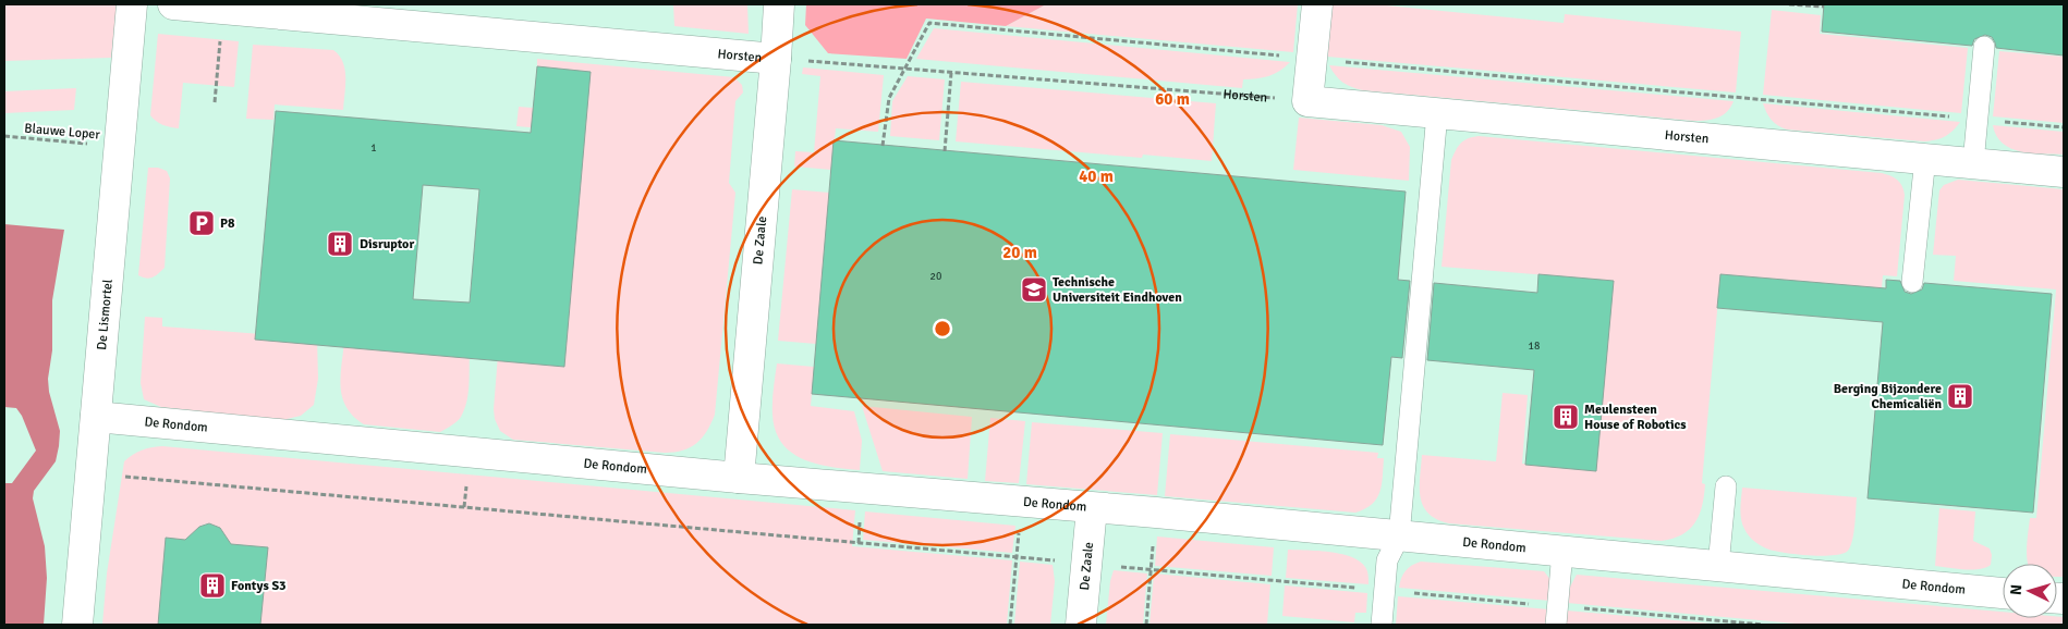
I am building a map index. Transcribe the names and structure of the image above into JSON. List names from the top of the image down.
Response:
{
  "streets": {
    "street": [
      "Horsten",
      "De Zaale",
      "De Lismortel",
      "De Rondom"
    ],
    "path": ["Blauwe Loper"]
  },
  "crossings": [
    ["Horsten", "De Zaale"],
    ["Blauwe Loper", "De Lismortel"],
    ["De Zaale", "De Rondom"],
    ["De Lismortel", "De Rondom"]
  ],
  "places": {
    "parking": ["P8"],
    "building": [
      "Disruptor",
      "Berging Bijzondere Chemicaliën",
      "Meulensteen House of Robotics",
      "Fontys S3"
    ],
    "school or university": ["Technische Universiteit Eindhoven"]
  },
  "house_numbers": ["1", "20", "18"],
  "north": "left",
  "rings": ["60 m", "40 m", "20 m"]
}
